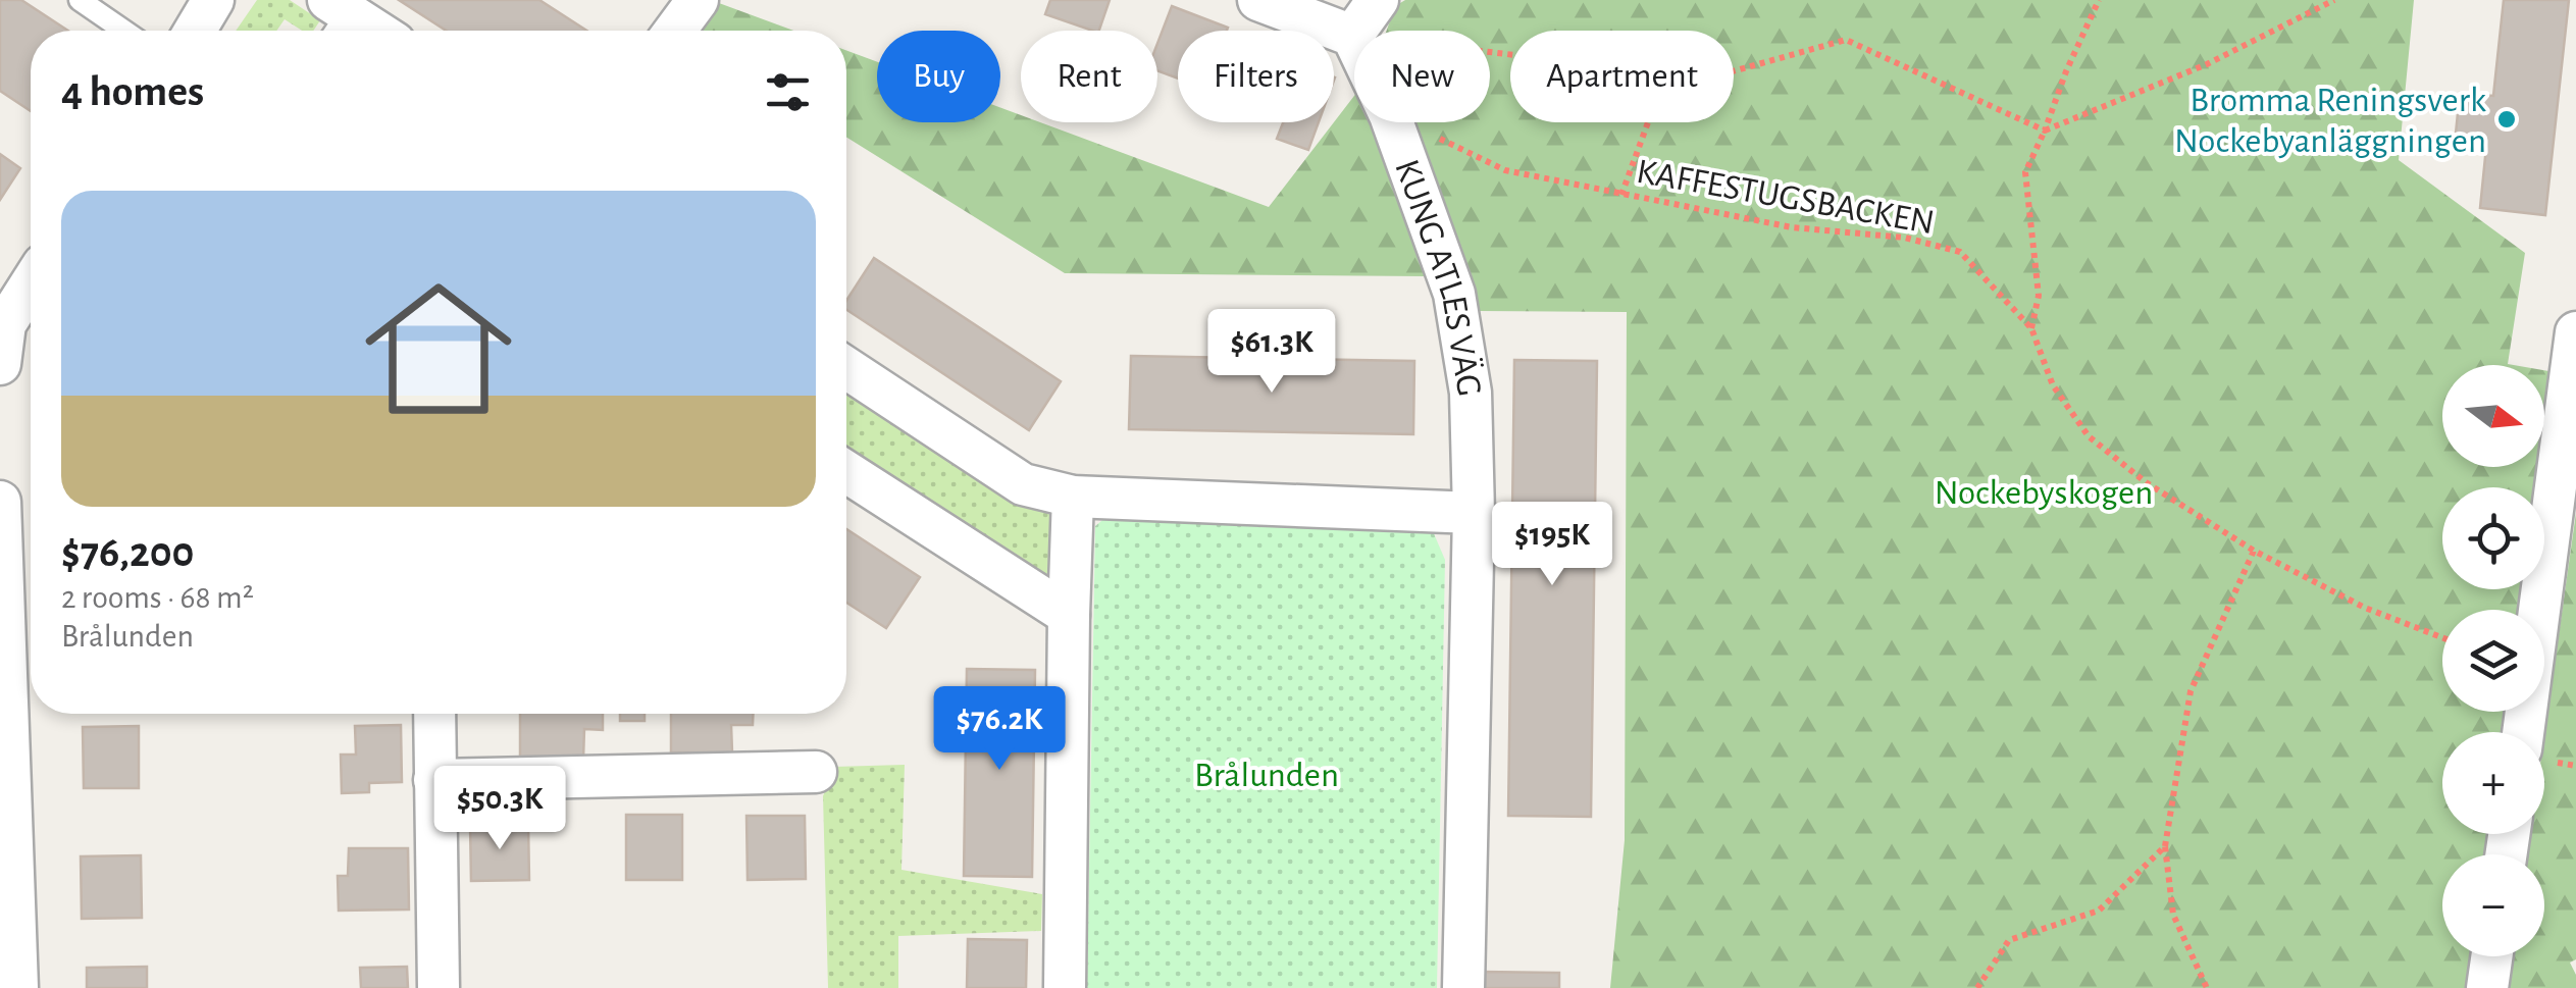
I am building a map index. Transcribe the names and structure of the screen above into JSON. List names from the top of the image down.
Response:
{
  "streets": {
    "street": ["KUNG ATLES VÄG"],
    "path": ["KAFFESTUGSBACKEN"]
  },
  "parks": ["Nockebyskogen", "Brålunden"],
  "places": ["Bromma Reningsverk Nockebyanläggningen"],
  "north": "right",
  "page": {
    "chip": [
      "Buy",
      "Rent",
      "Filters",
      "New",
      "Apartment"
    ],
    "heading": "4 homes",
    "list": [
      {
        "name": "$76,200",
        "note": "2 rooms · 68 m² · Brålunden"
      }
    ],
    "price": [
      "$61.3K",
      "$195K",
      "$76.2K",
      "$50.3K"
    ],
    "map_buttons": ["+", "−"]
  }
}
